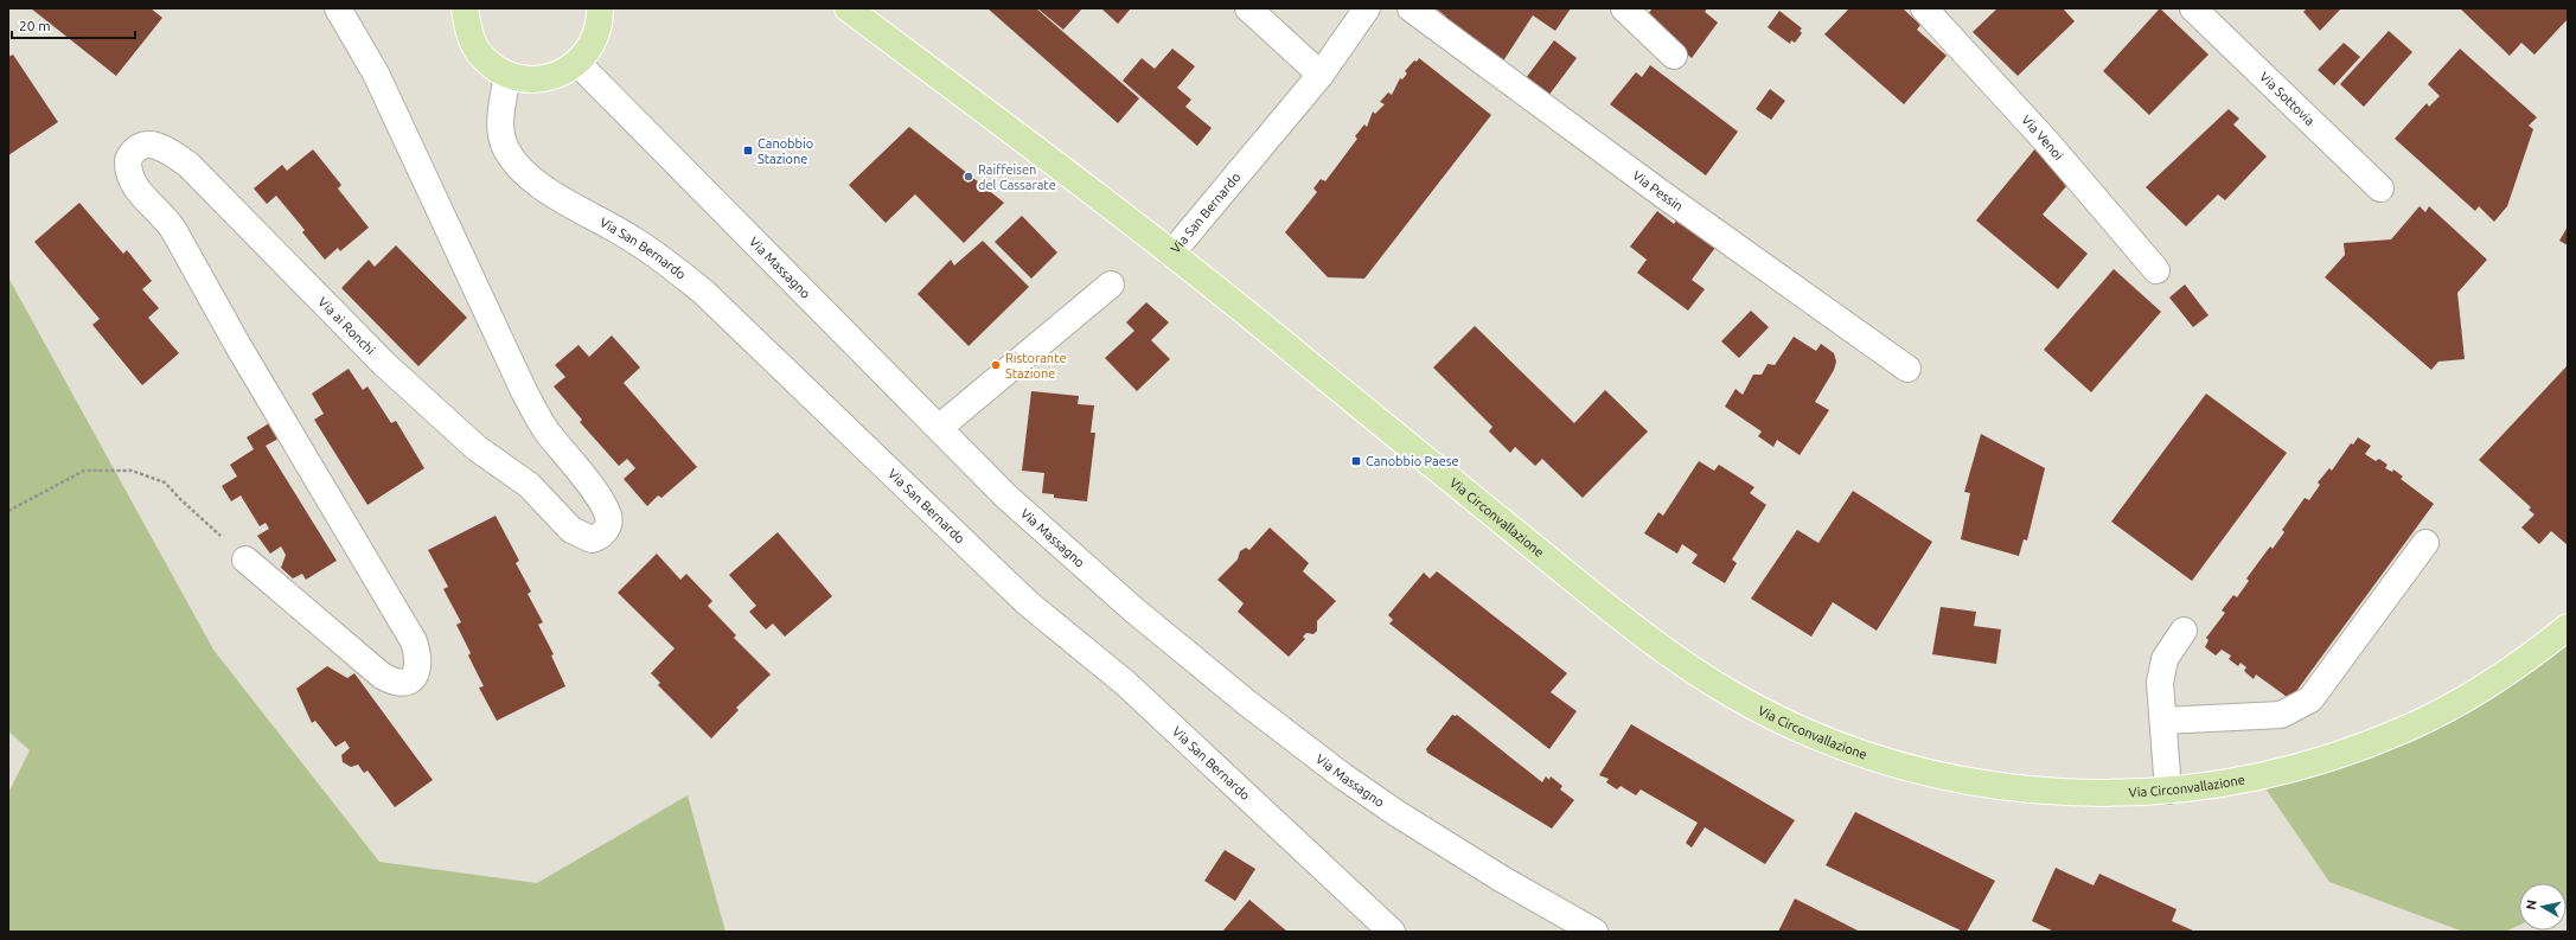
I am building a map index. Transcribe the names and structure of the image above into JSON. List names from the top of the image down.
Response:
{
  "streets": {
    "main road": ["Via San Bernardo", "Via Circonvallazione"],
    "street": [
      "Via Sottovia",
      "Via Venoi",
      "Via Pessin",
      "Via Massagno",
      "Via ai Ronchi"
    ]
  },
  "crossings": [
    ["Via San Bernardo", "Via Circonvallazione"]
  ],
  "places": {
    "transit": ["Canobbio Stazione", "Canobbio Paese"],
    "other": ["Raiffeisen del Cassarate", "Ristorante Stazione"]
  },
  "scale_bar": "20 m",
  "north": "left"
}
